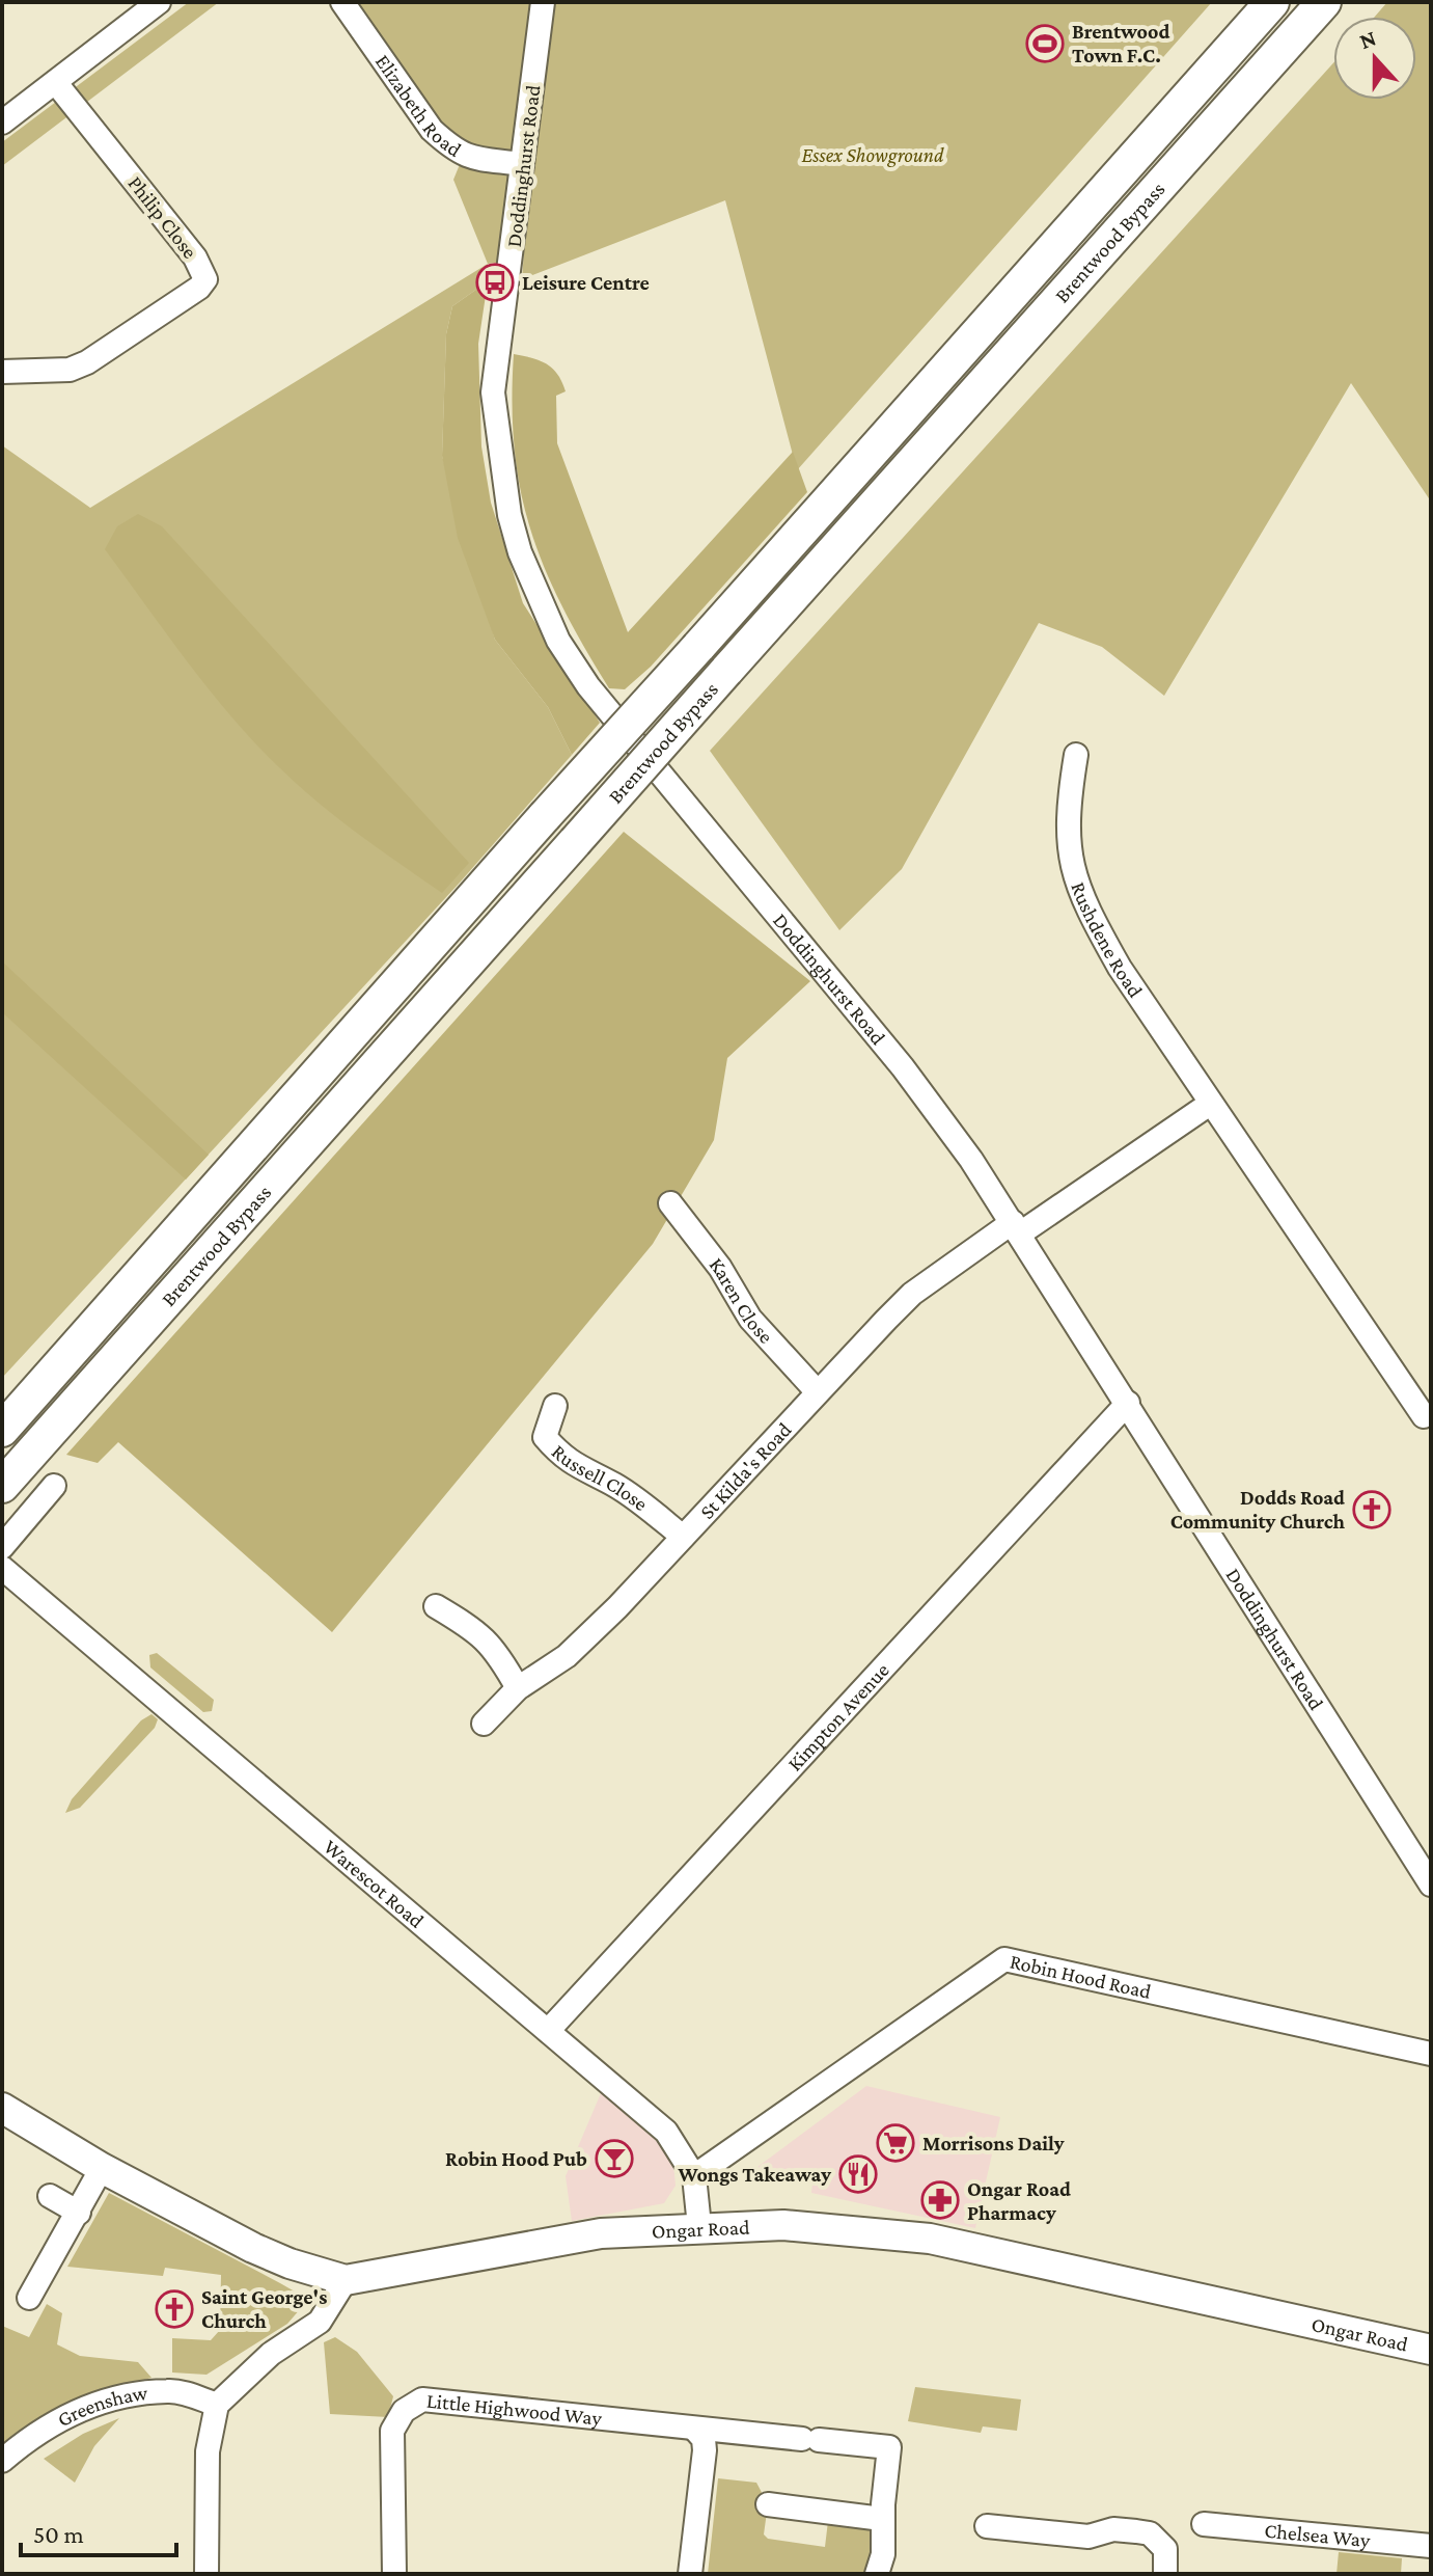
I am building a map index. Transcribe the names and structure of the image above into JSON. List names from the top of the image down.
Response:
{
  "streets": {
    "highway": ["Brentwood Bypass"],
    "main road": ["Ongar Road"],
    "street": [
      "Elizabeth Road",
      "Doddinghurst Road",
      "Philip Close",
      "Rushdene Road",
      "Karen Close",
      "St Kilda's Road",
      "Russell Close",
      "Kimpton Avenue",
      "Warescot Road",
      "Robin Hood Road",
      "Greenshaw",
      "Little Highwood Way",
      "Chelsea Way"
    ]
  },
  "crossings": [
    ["Elizabeth Road", "Doddinghurst Road"],
    ["Doddinghurst Road", "St Kilda's Road"],
    ["Doddinghurst Road", "Kimpton Avenue"],
    ["Karen Close", "St Kilda's Road"],
    ["St Kilda's Road", "Russell Close"],
    ["Kimpton Avenue", "Warescot Road"],
    ["Warescot Road", "Robin Hood Road"],
    ["Warescot Road", "Ongar Road"]
  ],
  "parks": ["Essex Showground"],
  "places": {
    "sports": ["Brentwood Town F.C."],
    "bus stop": ["Leisure Centre"],
    "church": ["Dodds Road Community Church", "Saint George's Church"],
    "supermarket": ["Morrisons Daily"],
    "bar": ["Robin Hood Pub"],
    "restaurant": ["Wongs Takeaway"],
    "pharmacy": ["Ongar Road Pharmacy"]
  },
  "scale_bar": "50 m",
  "north": "top"
}
